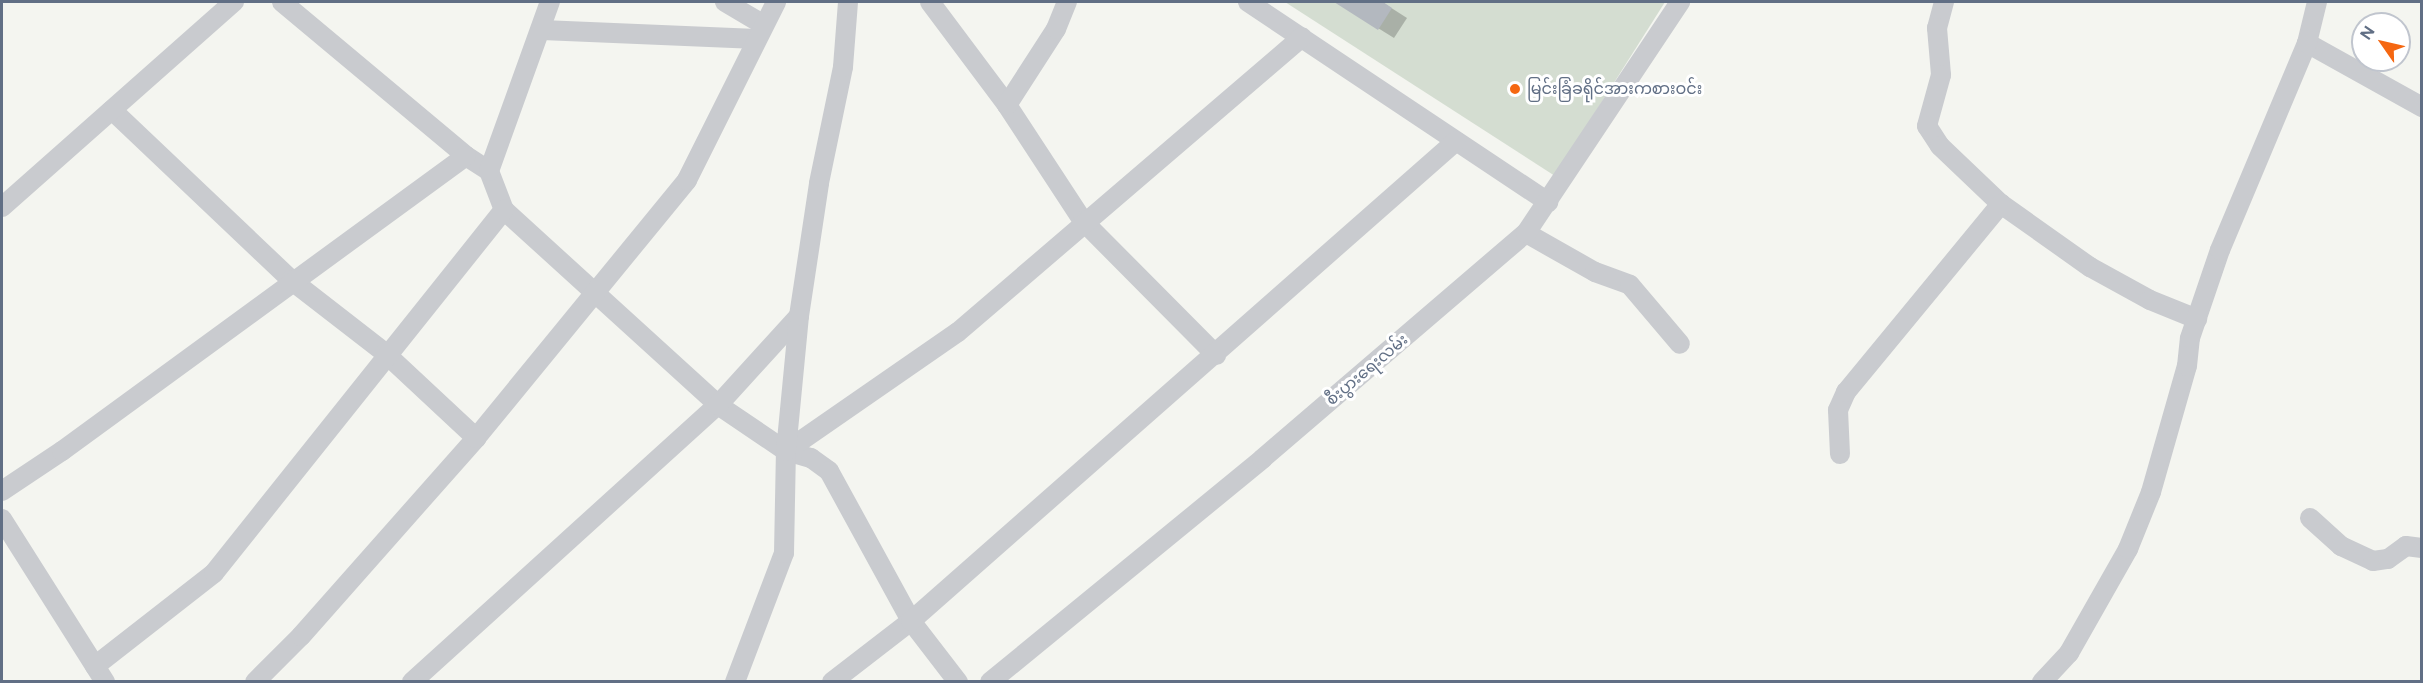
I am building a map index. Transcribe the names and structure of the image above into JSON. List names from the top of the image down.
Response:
{
  "streets": {
    "street": ["စီးပွားရေးလမ်း"]
  },
  "places": ["မြင်းခြံခရိုင်အားကစားဝင်း"],
  "north": "top left"
}
